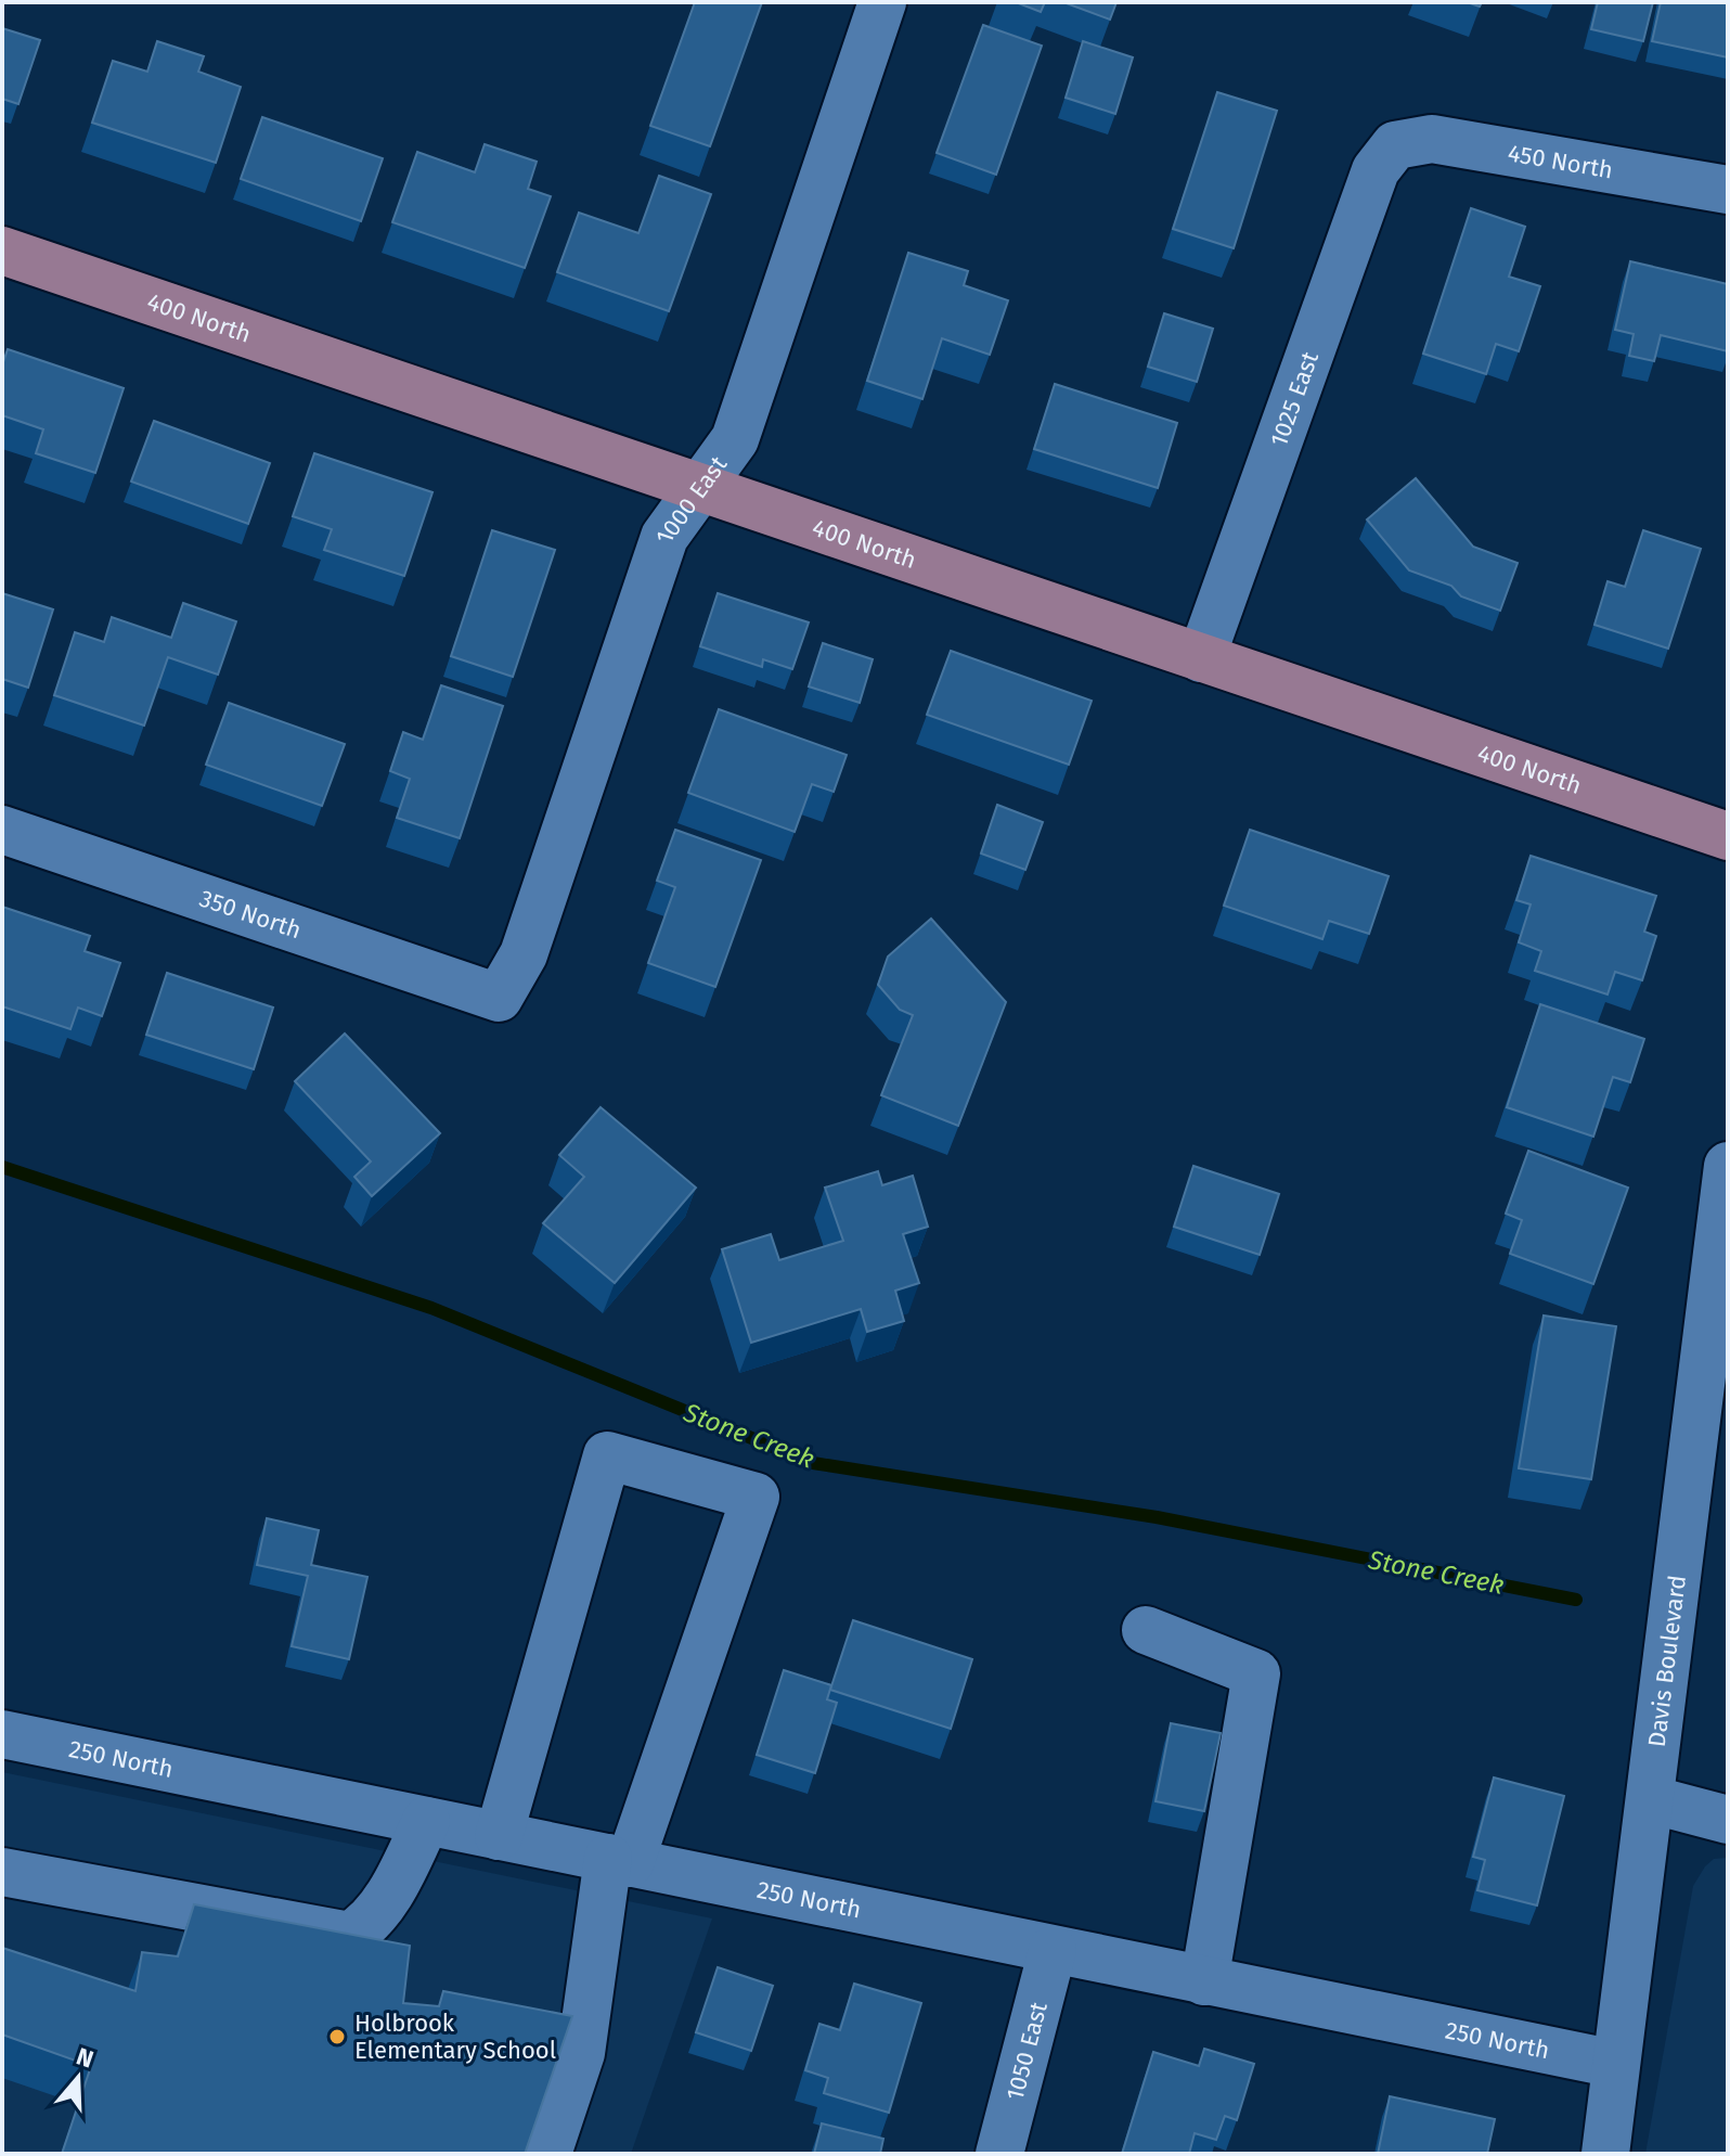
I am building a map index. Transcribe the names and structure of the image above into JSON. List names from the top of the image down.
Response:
{
  "streets": {
    "main road": ["400 North"],
    "street": [
      "450 North",
      "1025 East",
      "1000 East",
      "350 North",
      "Davis Boulevard",
      "250 North",
      "1050 East"
    ]
  },
  "crossings": [
    ["450 North", "1025 East"],
    ["400 North", "1025 East"],
    ["400 North", "1000 East"],
    ["1000 East", "350 North"],
    ["Davis Boulevard", "250 North"],
    ["250 North", "1050 East"]
  ],
  "water": ["Stone Creek"],
  "places": ["Holbrook Elementary School"],
  "north": "top"
}
